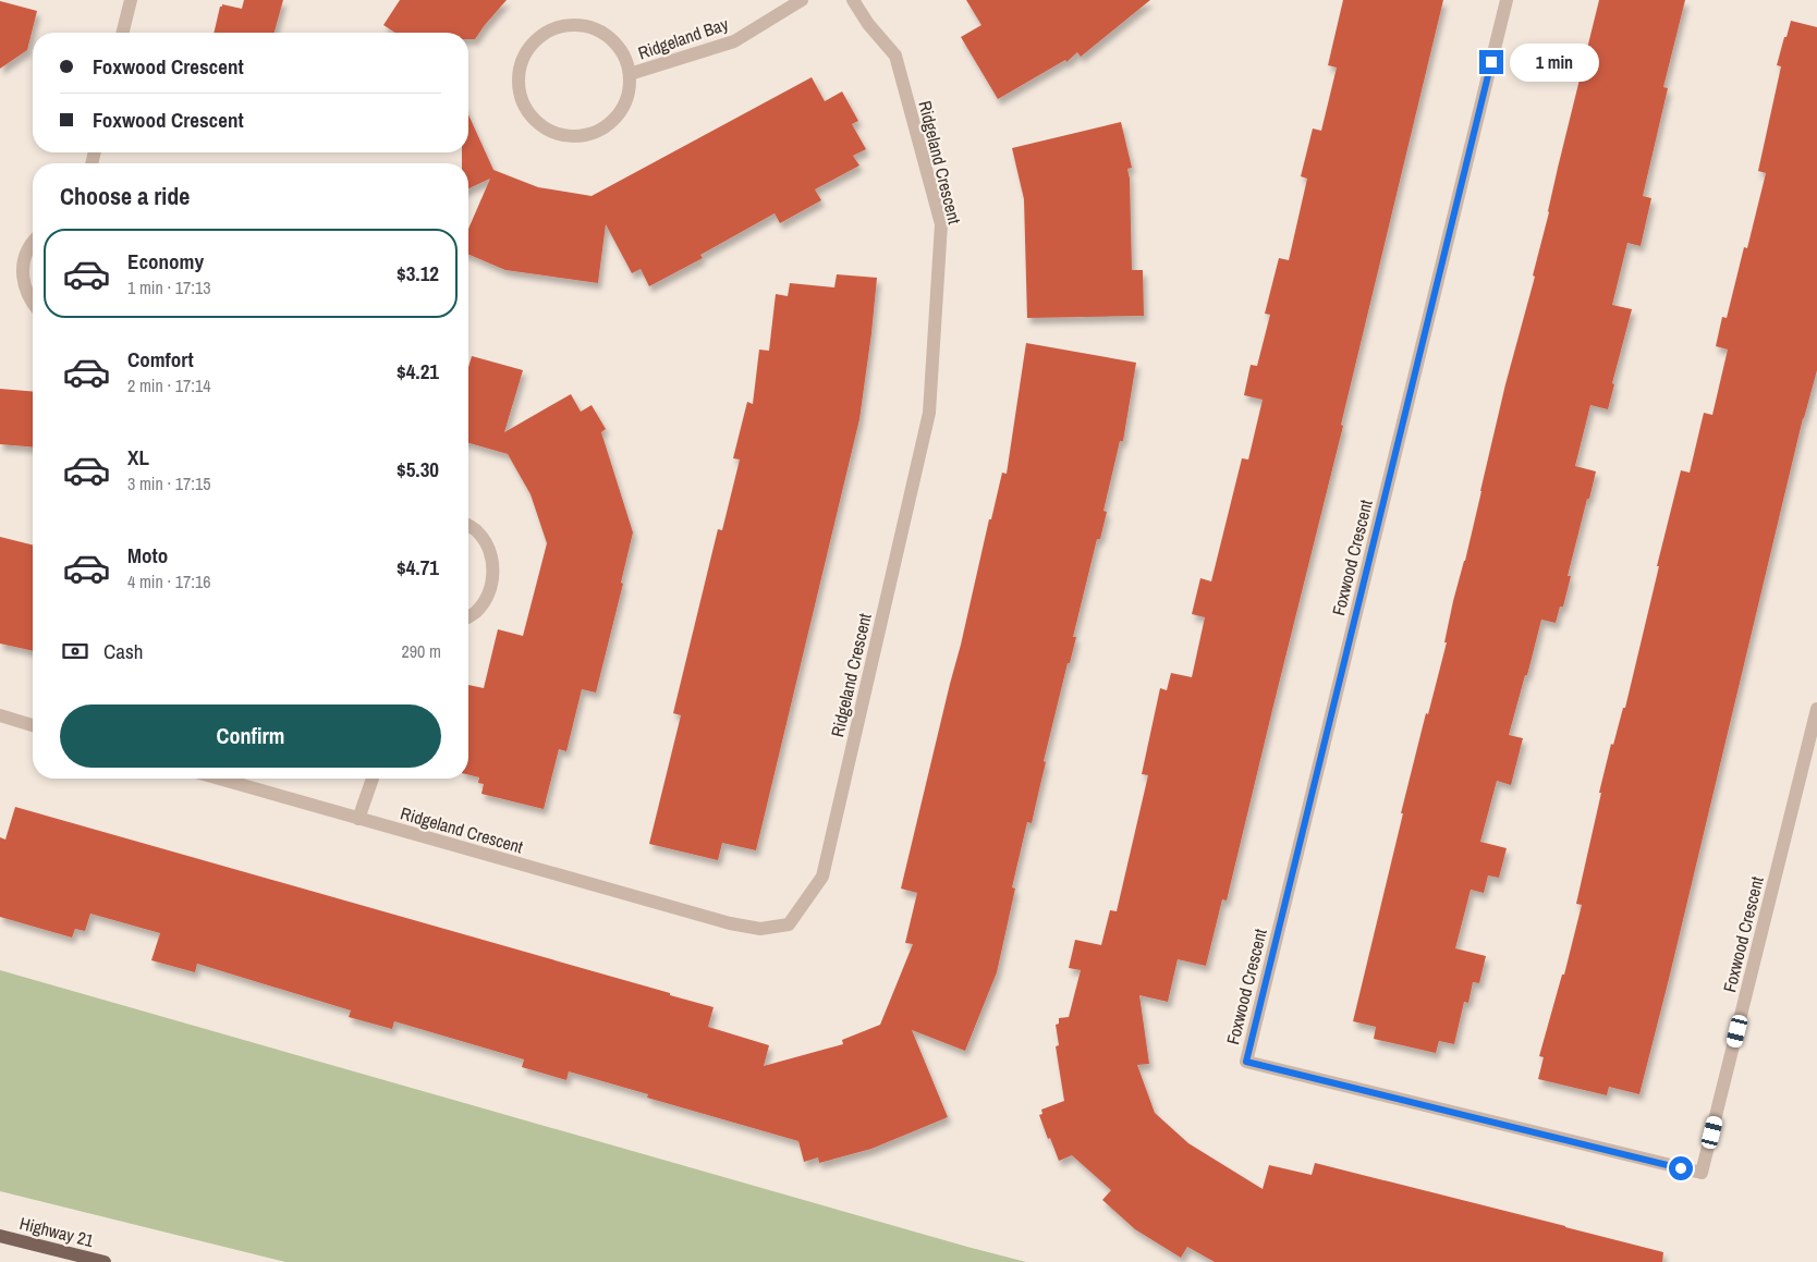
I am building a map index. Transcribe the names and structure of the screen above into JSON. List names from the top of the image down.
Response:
{
  "streets": {
    "main road": ["Highway 21"],
    "street": ["Ridgeland Bay", "Ridgeland Crescent", "Foxwood Crescent"]
  },
  "page": {
    "banner": ["Foxwood Crescent", "Foxwood Crescent"],
    "bubble": "1 min",
    "heading": "Choose a ride",
    "list": [
      {
        "name": "Economy",
        "note": "1 min · 17:13",
        "value": "$3.12"
      },
      {
        "name": "Comfort",
        "note": "2 min · 17:14",
        "value": "$4.21"
      },
      {
        "name": "XL",
        "note": "3 min · 17:15",
        "value": "$5.30"
      },
      {
        "name": "Moto",
        "note": "4 min · 17:16",
        "value": "$4.71"
      }
    ],
    "pay": ["Cash", "290 m"],
    "buttons": "Confirm"
  }
}
